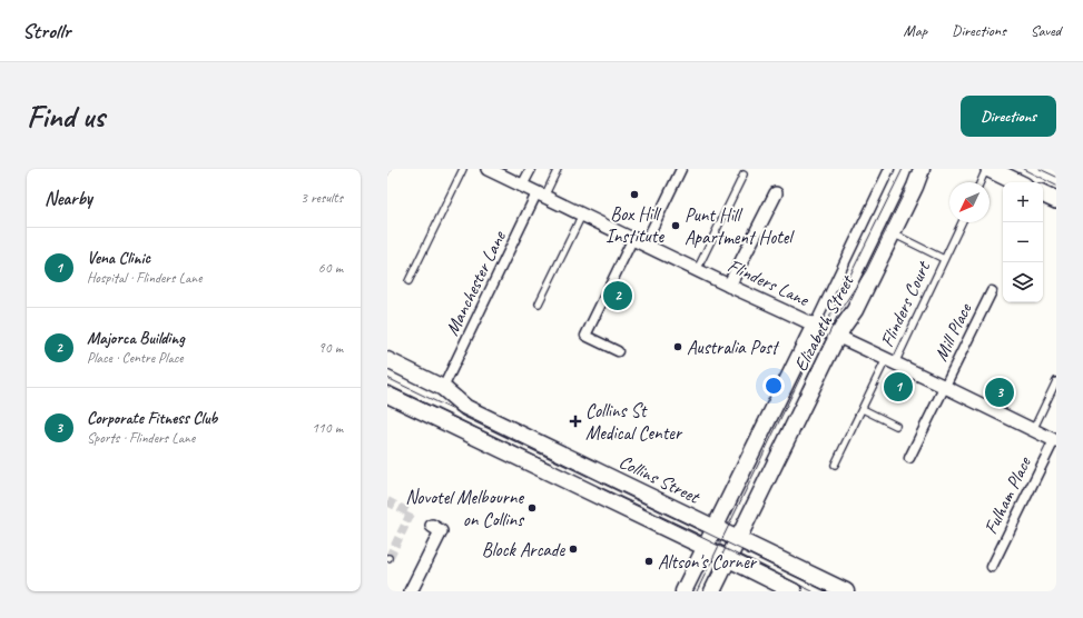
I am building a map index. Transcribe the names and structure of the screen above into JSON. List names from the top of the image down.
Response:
{
  "streets": {
    "street": [
      "Flinders Lane",
      "Manchester Lane",
      "Elizabeth Street",
      "Mill Place",
      "Collins Street",
      "Fulham Place"
    ],
    "lane": ["Flinders Court"]
  },
  "crossings": [
    ["Flinders Lane", "Manchester Lane"],
    ["Flinders Lane", "Flinders Court"],
    ["Flinders Lane", "Elizabeth Street"],
    ["Flinders Lane", "Mill Place"],
    ["Flinders Lane", "Fulham Place"],
    ["Manchester Lane", "Collins Street"],
    ["Flinders Court", "Elizabeth Street"],
    ["Elizabeth Street", "Collins Street"]
  ],
  "places": {
    "other": [
      "Box Hill Institute",
      "Punt Hill Apartment Hotel",
      "Australia Post",
      "Novotel Melbourne on Collins",
      "Block Arcade",
      "Altson's Corner"
    ],
    "health": ["Collins St Medical Center"]
  },
  "north": "bottom left",
  "page": {
    "header": "Strollr",
    "nav": ["Map", "Directions", "Saved"],
    "buttons": "Directions",
    "title": "Find us",
    "heading": ["Nearby", "3 results"],
    "map_buttons": ["+", "−"],
    "list": [
      {
        "mark": "1",
        "name": "Vena Clinic",
        "note": "Hospital · Flinders Lane",
        "value": "60 m"
      },
      {
        "mark": "2",
        "name": "Majorca Building",
        "note": "Place · Centre Place",
        "value": "90 m"
      },
      {
        "mark": "3",
        "name": "Corporate Fitness Club",
        "note": "Sports · Flinders Lane",
        "value": "110 m"
      }
    ],
    "pins": ["2", "1", "3"]
  }
}
